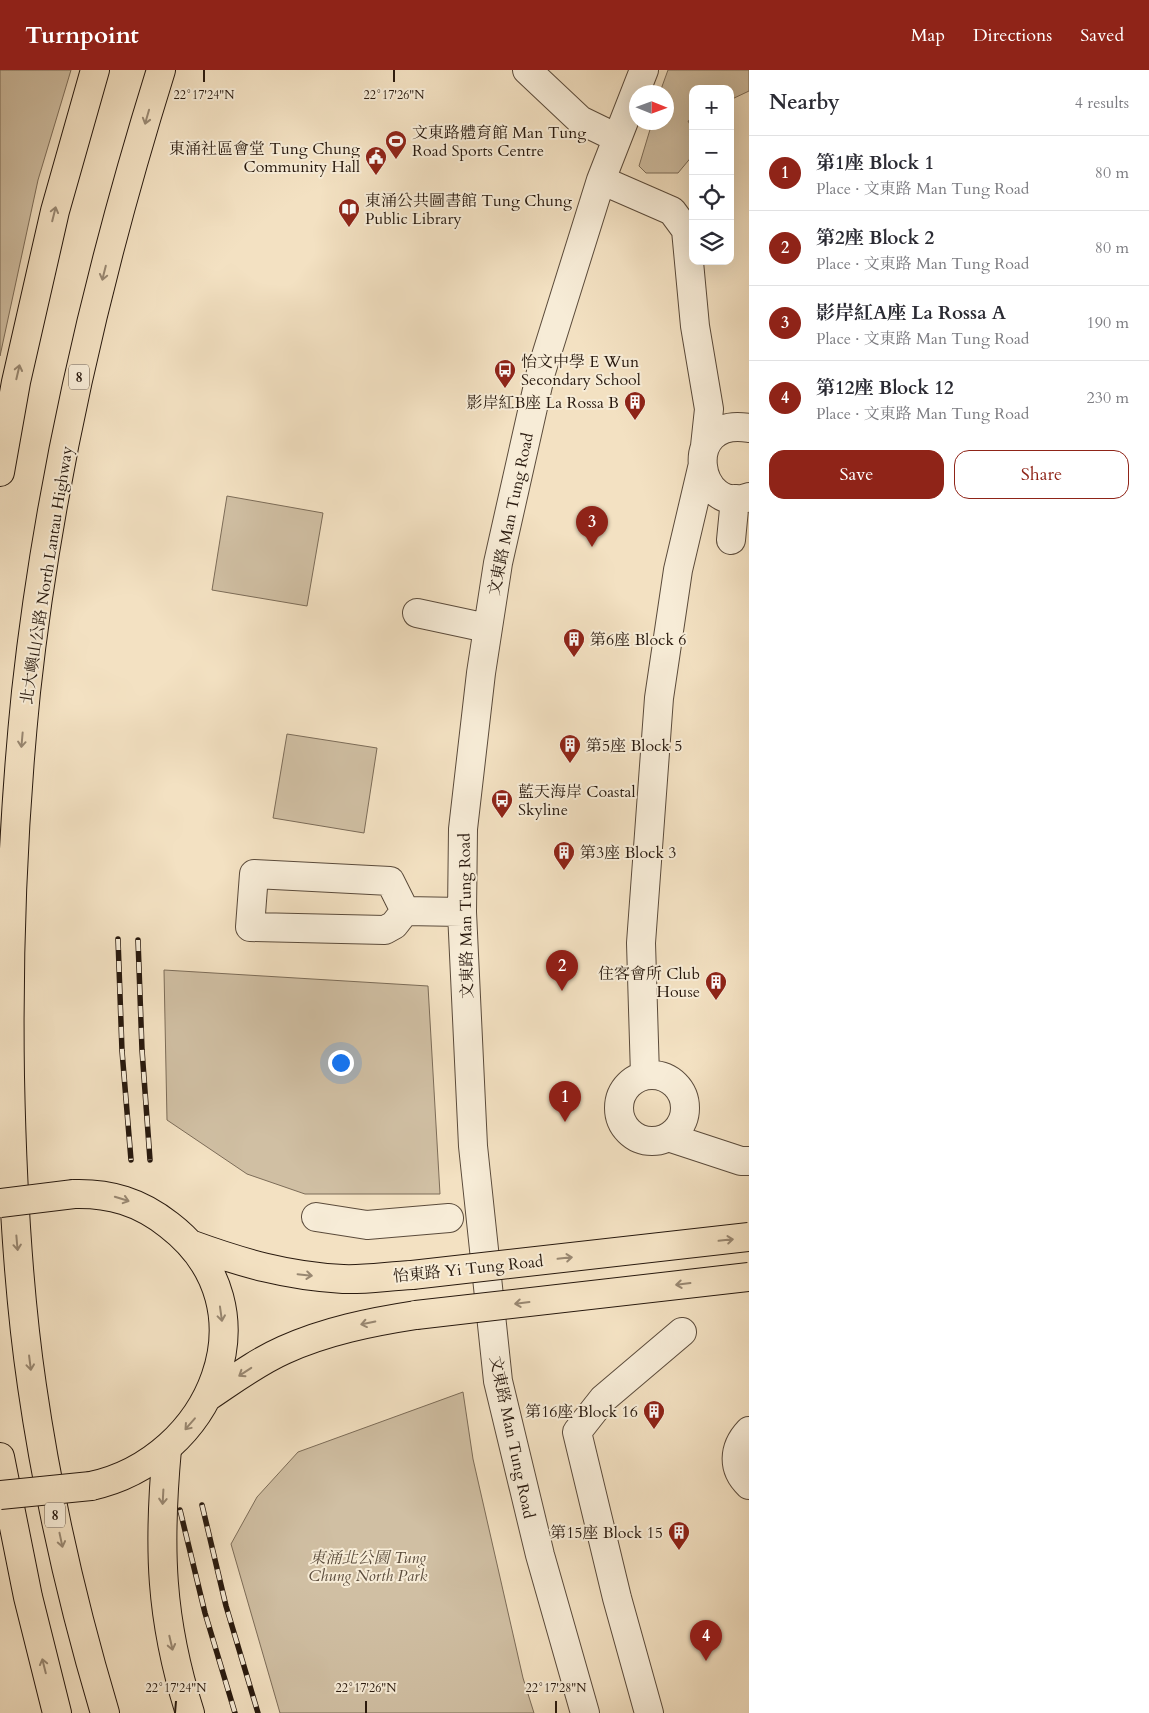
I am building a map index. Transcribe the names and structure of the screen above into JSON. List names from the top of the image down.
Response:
{
  "streets": {
    "main road": ["8", "北大嶼山公路 North Lantau Highway", "怡東路 Yi Tung Road"],
    "street": ["文東路 Man Tung Road"]
  },
  "parks": ["東涌北公園 Tung Chung North Park"],
  "places": {
    "sports": ["文東路體育館 Man Tung Road Sports Centre"],
    "public building": ["東涌社區會堂 Tung Chung Community Hall"],
    "library": ["東涌公共圖書館 Tung Chung Public Library"],
    "bus stop": ["怡文中學 E Wun Secondary School", "藍天海岸 Coastal Skyline"],
    "building": [
      "影岸紅B座 La Rossa B",
      "第6座 Block 6",
      "第5座 Block 5",
      "第3座 Block 3",
      "住客會所 Club House",
      "第16座 Block 16",
      "第15座 Block 15"
    ]
  },
  "north": "right",
  "page": {
    "header": "Turnpoint",
    "nav": ["Map", "Directions", "Saved"],
    "heading": ["Nearby", "4 results"],
    "map_buttons": ["+", "−"],
    "list": [
      {
        "mark": "1",
        "name": "第1座 Block 1",
        "note": "Place · 文東路 Man Tung Road",
        "value": "80 m"
      },
      {
        "mark": "2",
        "name": "第2座 Block 2",
        "note": "Place · 文東路 Man Tung Road",
        "value": "80 m"
      },
      {
        "mark": "3",
        "name": "影岸紅A座 La Rossa A",
        "note": "Place · 文東路 Man Tung Road",
        "value": "190 m"
      },
      {
        "mark": "4",
        "name": "第12座 Block 12",
        "note": "Place · 文東路 Man Tung Road",
        "value": "230 m"
      }
    ],
    "buttons": ["Save", "Share"],
    "pins": [
      "3",
      "2",
      "1",
      "4"
    ]
  },
  "coordinates": ["22°17'24\"N", "22°17'26\"N", "22°17'28\"N"]
}
